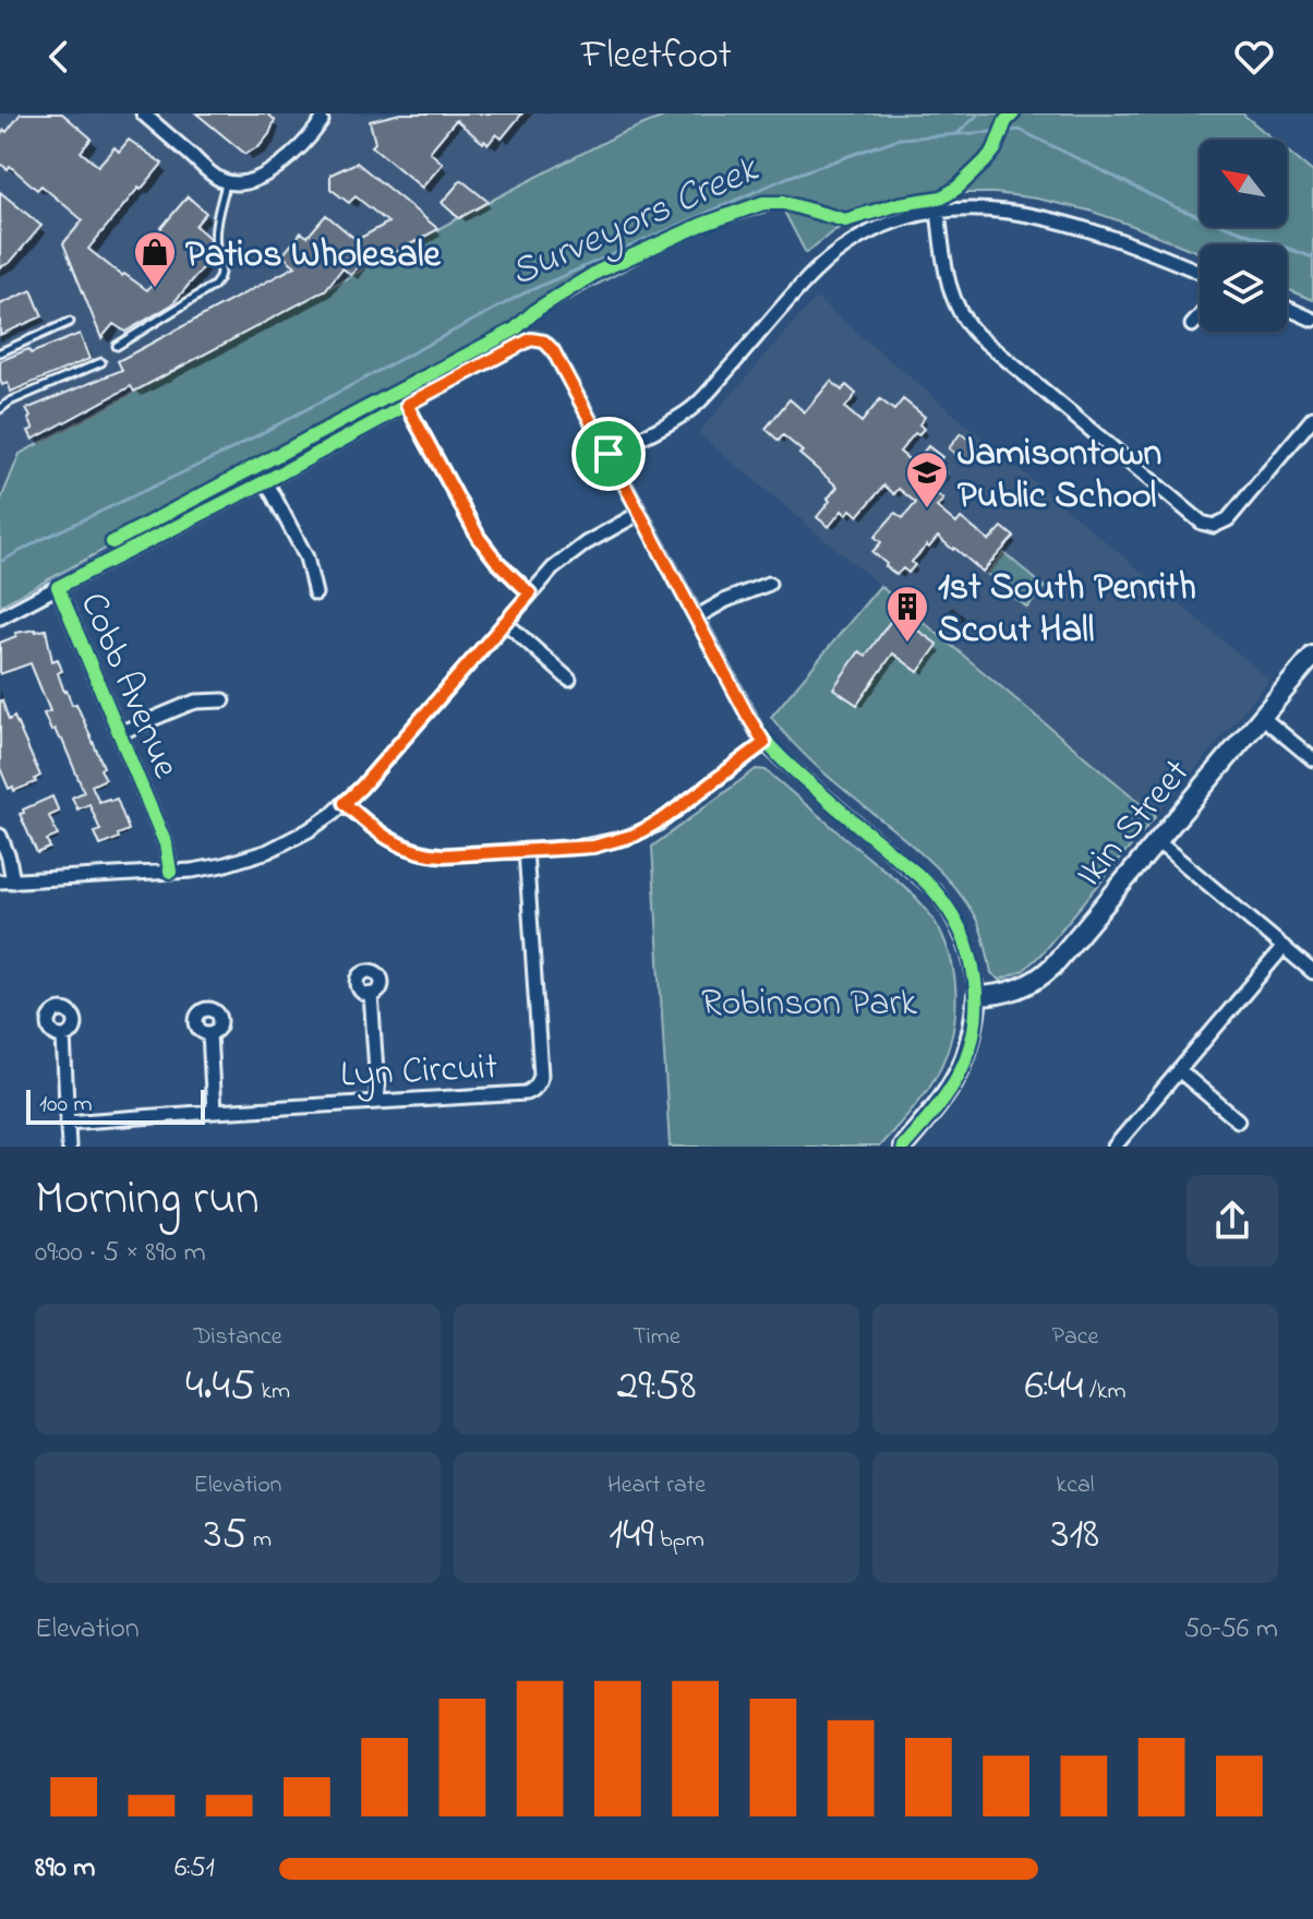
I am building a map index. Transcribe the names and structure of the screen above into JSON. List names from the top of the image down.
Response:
{
  "streets": {
    "street": ["Cobb Avenue", "Ikin Street", "Lyn Circuit"]
  },
  "water": ["Surveyors Creek"],
  "parks": ["Robinson Park"],
  "places": {
    "shop": ["Patios Wholesale"],
    "school or university": ["Jamisontown Public School"],
    "building": ["1st South Penrith Scout Hall"]
  },
  "scale_bar": "100 m",
  "north": "top left",
  "page": {
    "header": "Fleetfoot",
    "scale": "100 m",
    "heading": ["Morning run", "09:00 · 5 × 890 m"],
    "stats": [
      ["Distance", "4.45 km"],
      ["Time", "29:58"],
      ["Pace", "6:44 /km"],
      ["Elevation", "35 m"],
      ["Heart rate", "149 bpm"],
      ["kcal", "318"]
    ],
    "chart": ["Elevation", "50–56 m"],
    "list": [
      {
        "name": "890 m",
        "note": "6:51"
      }
    ]
  }
}
